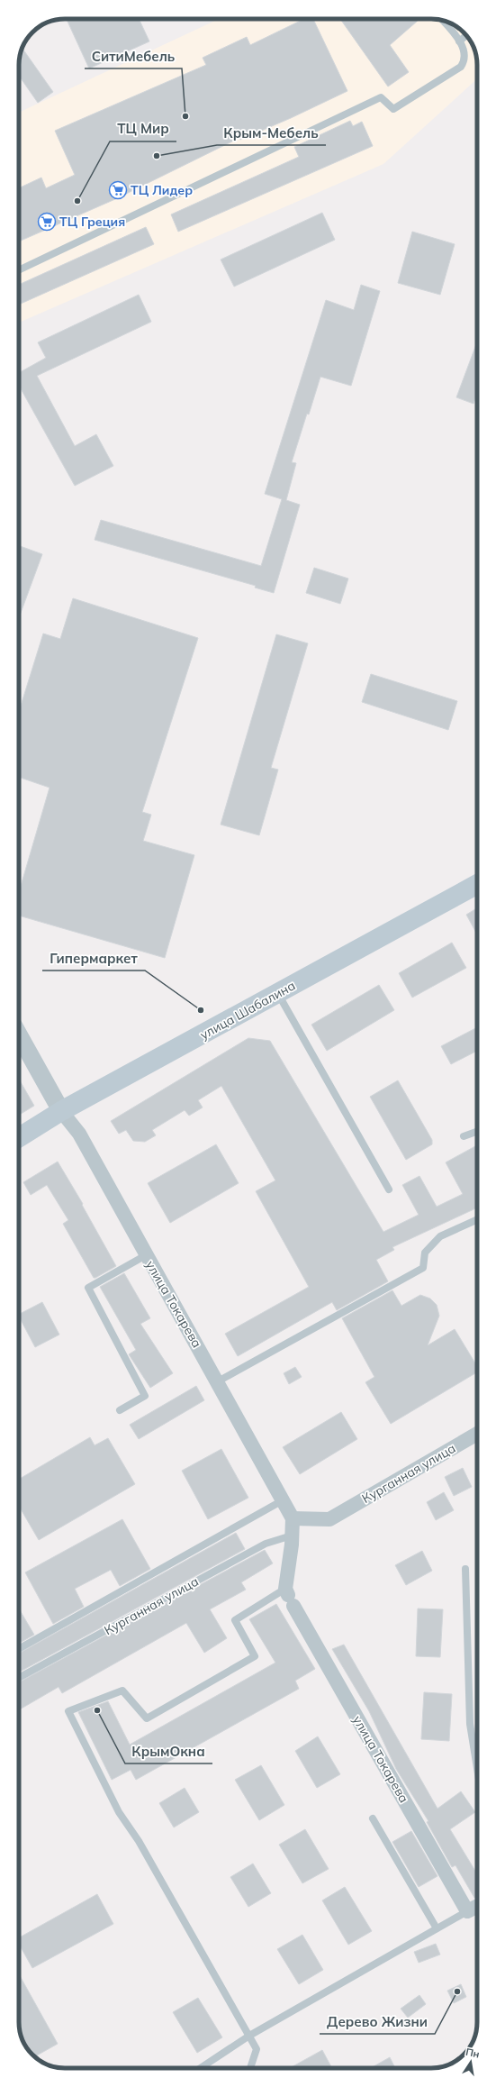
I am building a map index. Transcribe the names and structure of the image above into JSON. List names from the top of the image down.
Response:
{
  "streets": {
    "main road": ["улица Шабалина"],
    "street": ["улица Токарева", "Курганная улица"]
  },
  "crossings": [
    ["улица Шабалина", "улица Токарева"],
    ["улица Токарева", "Курганная улица"]
  ],
  "places": {
    "other": [
      "СитиМебель",
      "Крым-Мебель",
      "ТЦ Мир",
      "Гипермаркет",
      "КрымОкна",
      "Дерево Жизни"
    ],
    "supermarket": ["ТЦ Лидер", "ТЦ Греция"]
  },
  "north": "top"
}
